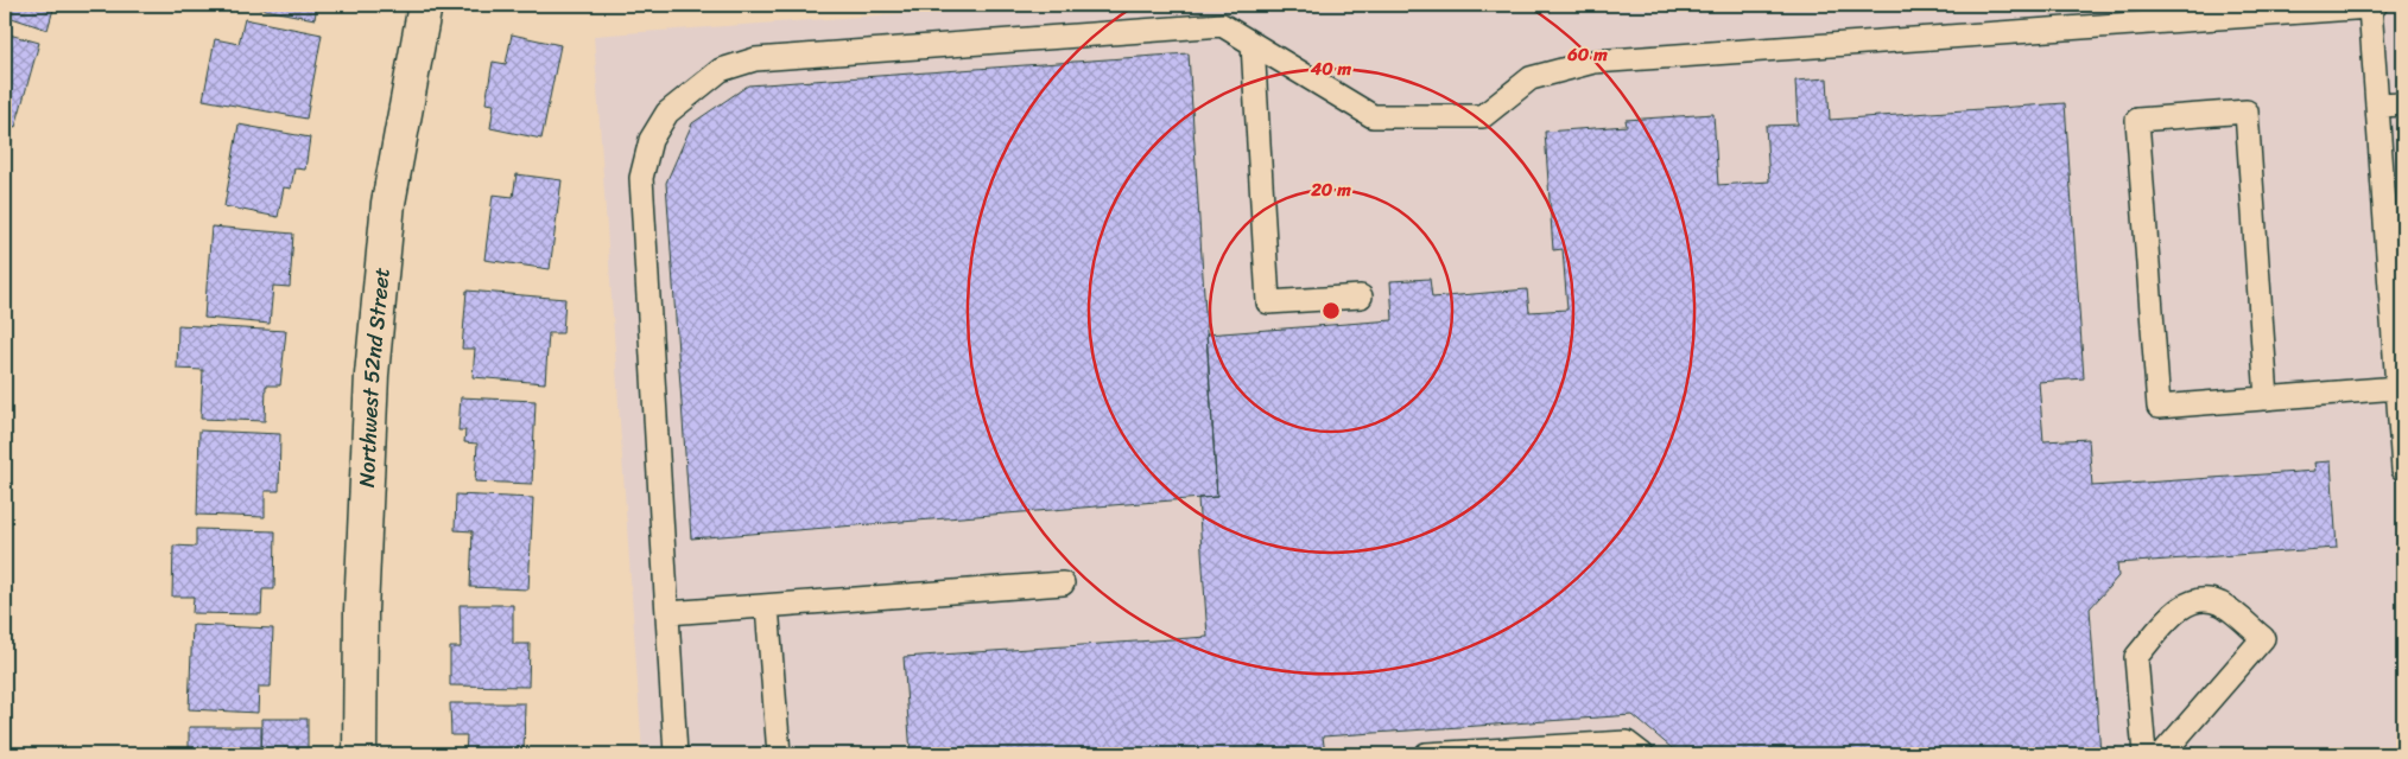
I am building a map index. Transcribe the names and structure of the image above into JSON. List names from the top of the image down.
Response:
{
  "streets": {
    "street": ["Northwest 52nd Street"]
  },
  "rings": ["60 m", "40 m", "20 m"]
}
